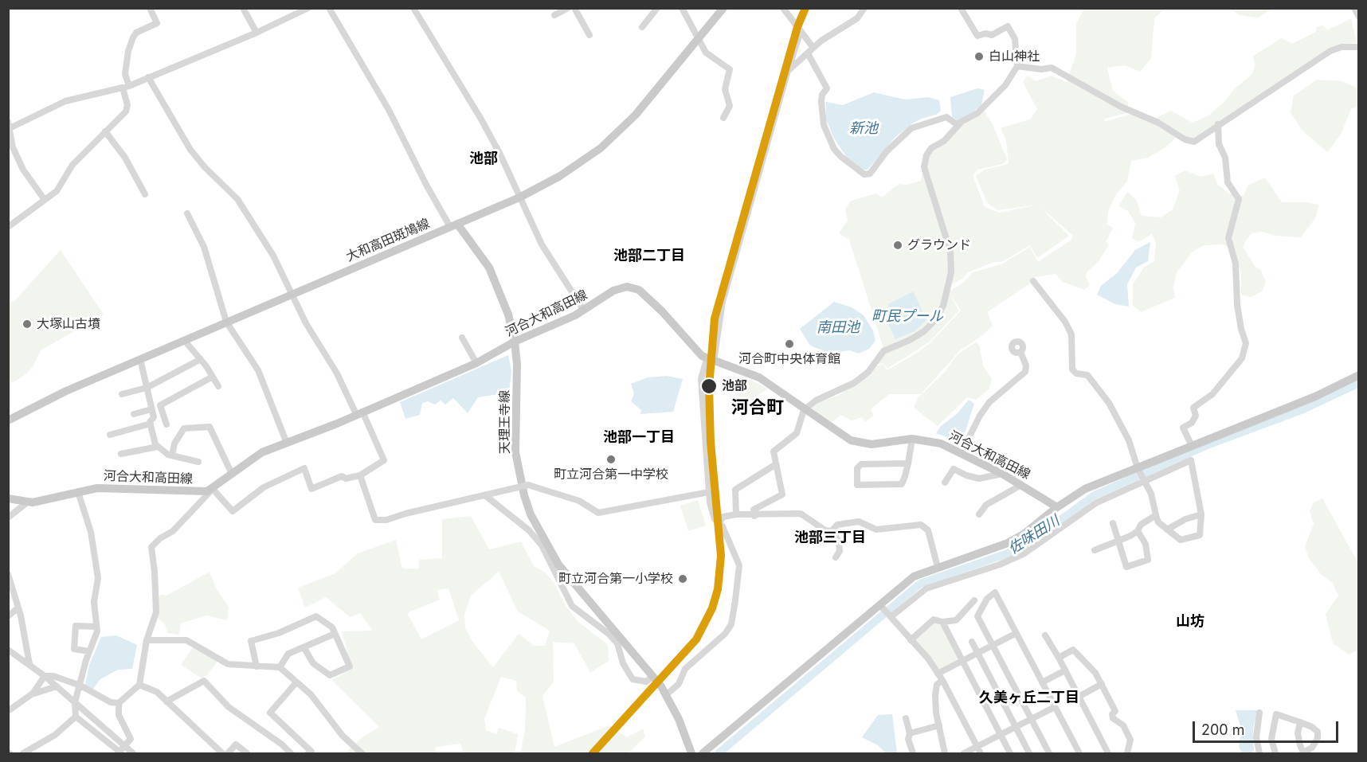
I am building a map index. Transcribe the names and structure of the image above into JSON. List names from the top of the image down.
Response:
{
  "streets": {
    "main road": ["大和高田斑鳩線", "河合大和高田線", "天理王寺線"]
  },
  "crossings": [
    ["大和高田斑鳩線", "天理王寺線"],
    ["河合大和高田線", "天理王寺線"]
  ],
  "districts": [
    "池部",
    "池部二丁目",
    "河合町",
    "池部一丁目",
    "池部三丁目",
    "山坊",
    "久美ヶ丘二丁目"
  ],
  "water": [
    "新池",
    "町民プール",
    "南田池",
    "佐味田川"
  ],
  "places": [
    "白山神社",
    "グラウンド",
    "大塚山古墳",
    "河合町中央体育館",
    "池部",
    "町立河合第一中学校",
    "町立河合第一小学校"
  ],
  "scale_bar": "200 m"
}
